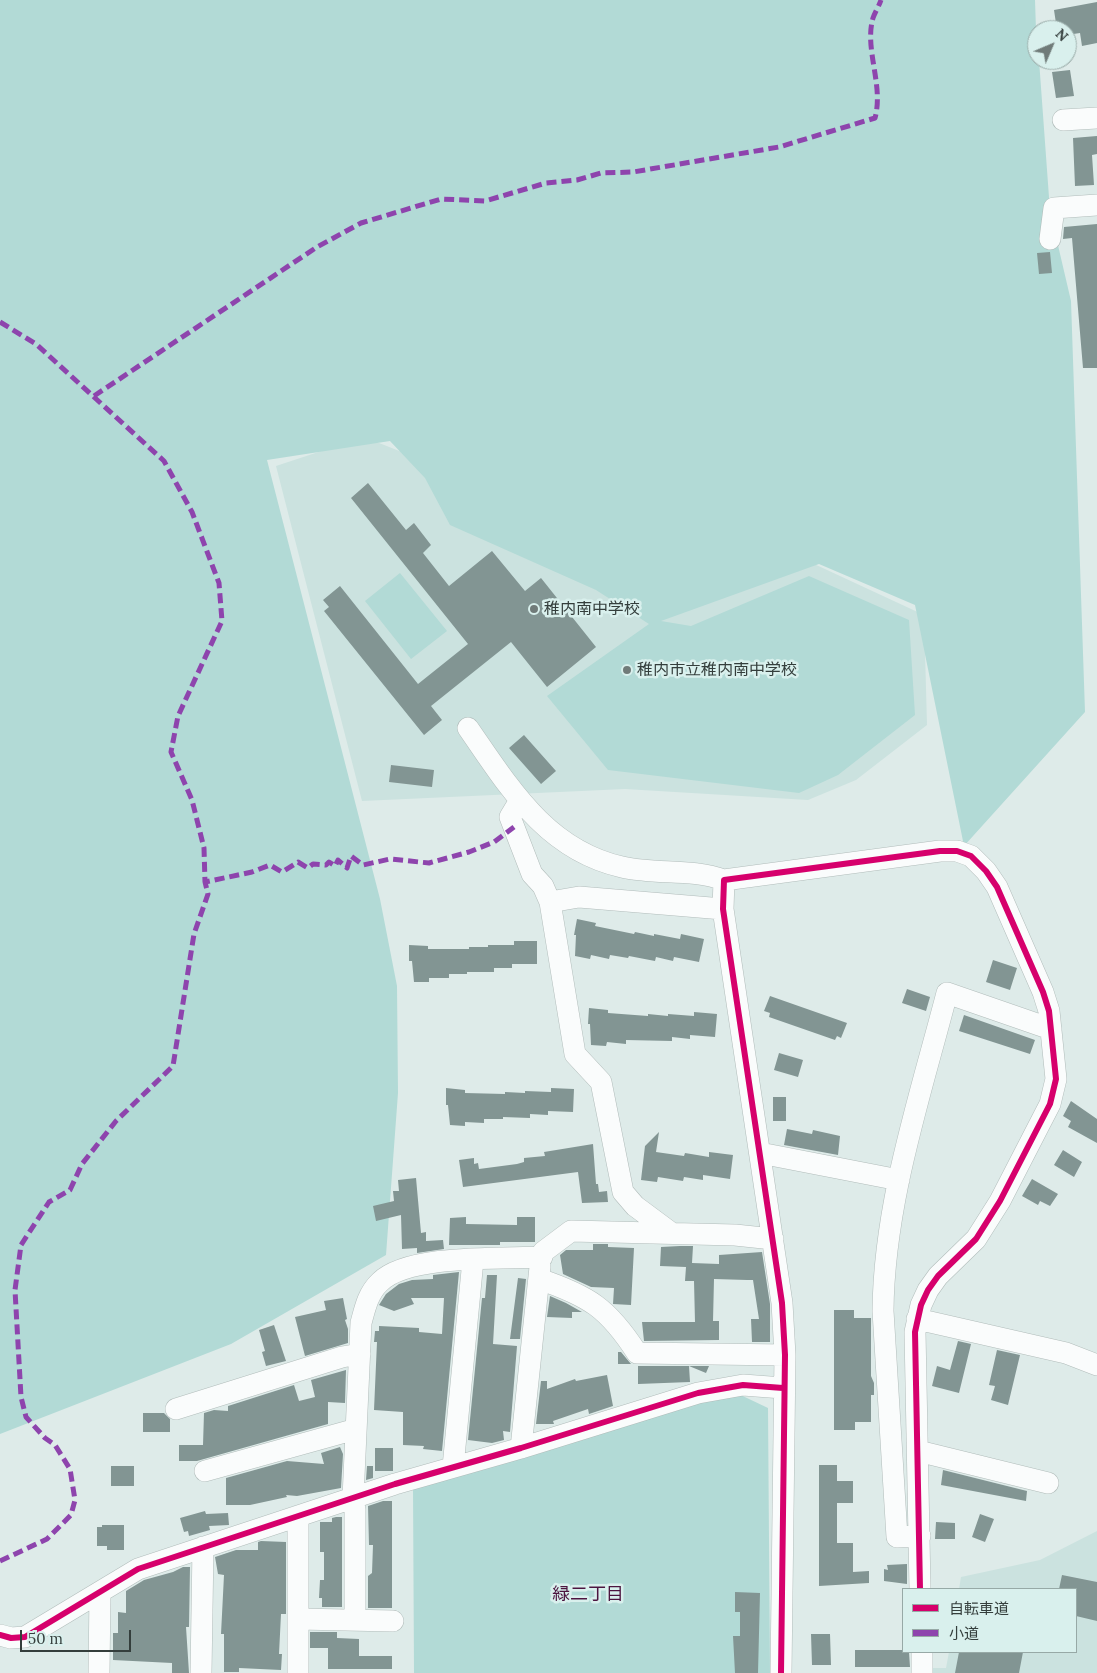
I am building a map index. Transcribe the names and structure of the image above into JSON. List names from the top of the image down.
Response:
{
  "districts": ["緑二丁目"],
  "places": ["稚内南中学校", "稚内市立稚内南中学校"],
  "legend": ["自転車道", "小道"],
  "scale_bar": "50 m",
  "north": "top right"
}
